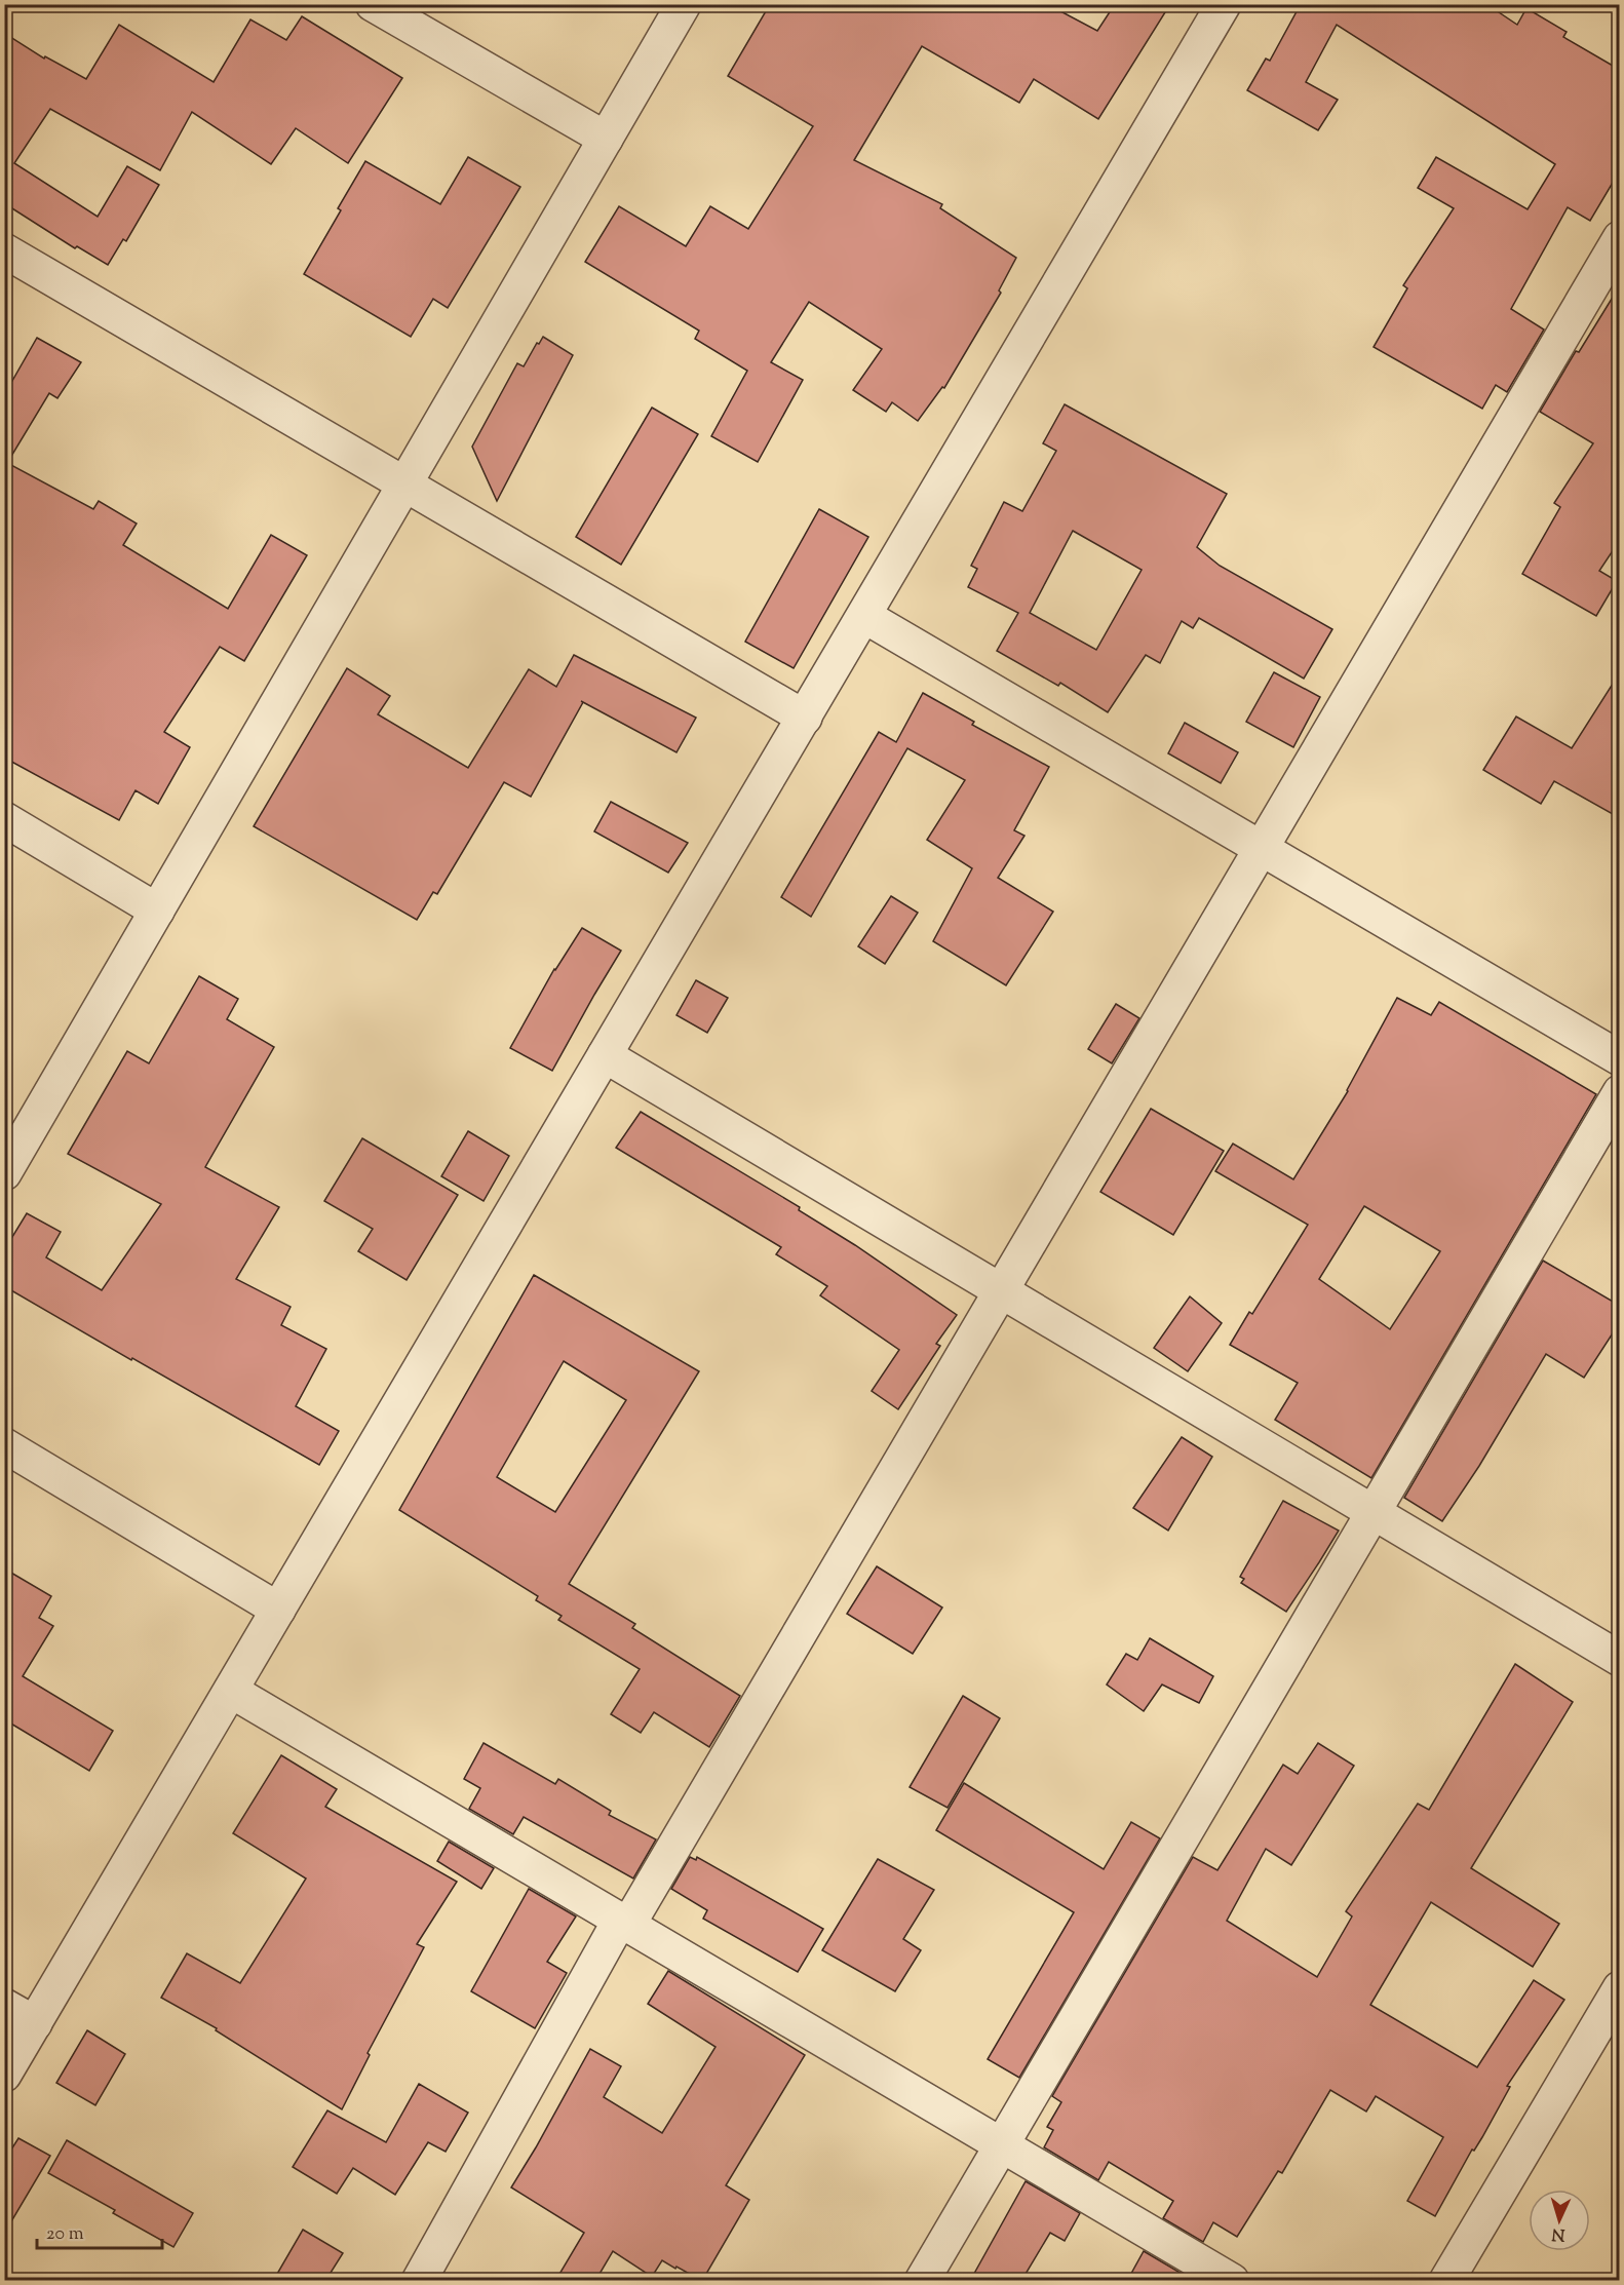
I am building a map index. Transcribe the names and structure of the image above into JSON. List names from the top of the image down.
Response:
{
  "scale_bar": "20 m",
  "north": "bottom"
}
